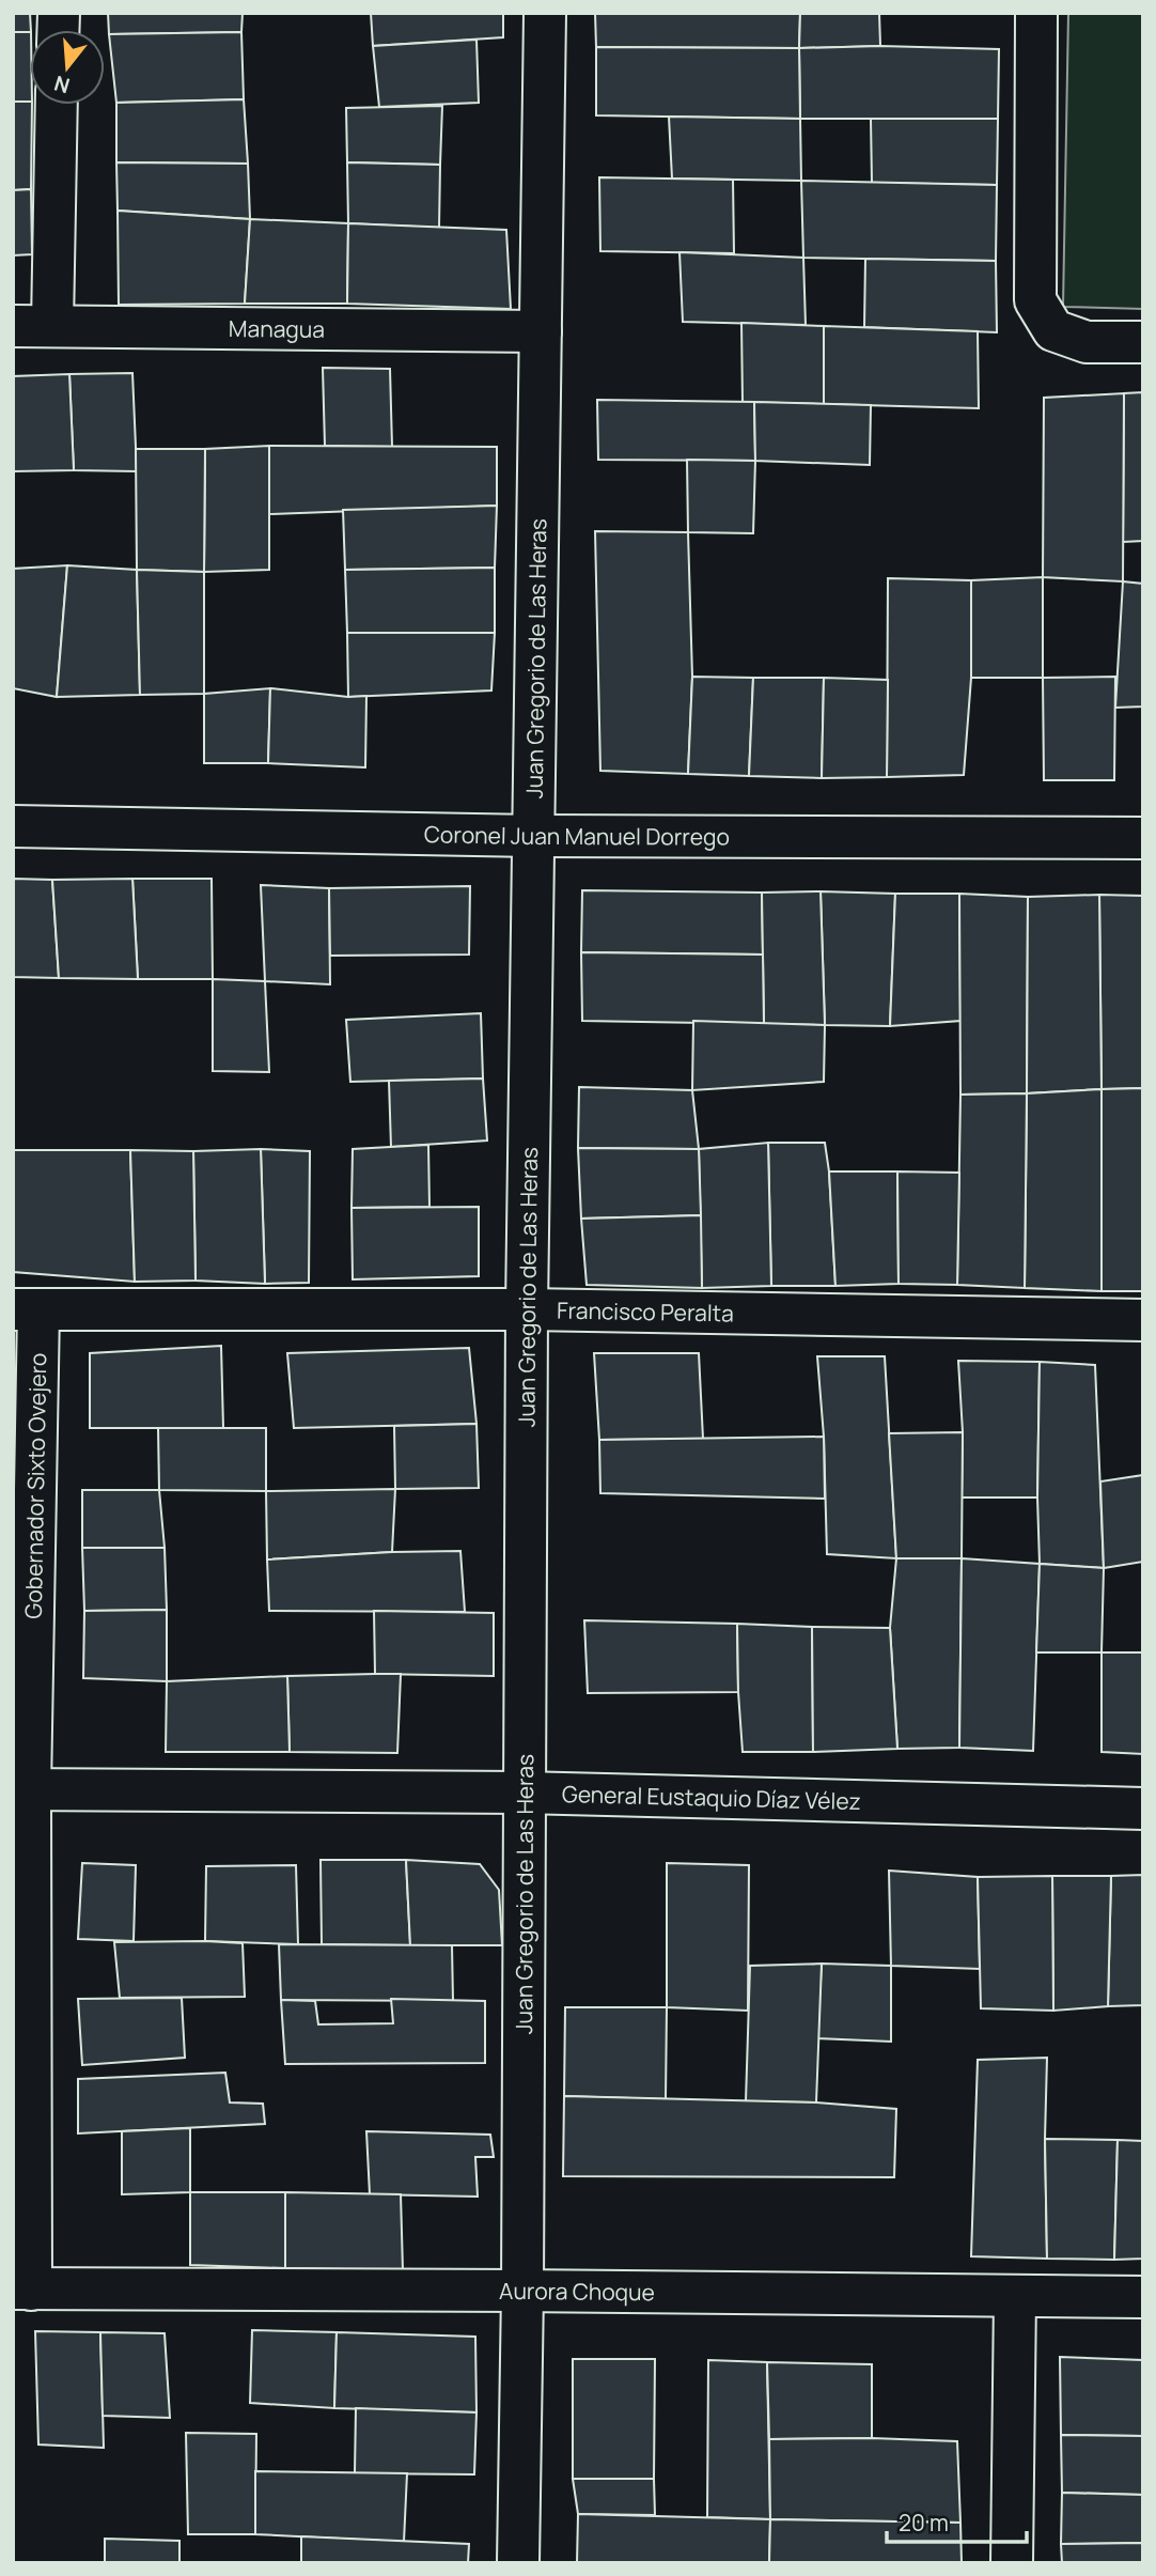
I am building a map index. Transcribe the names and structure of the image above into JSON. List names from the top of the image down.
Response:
{
  "streets": {
    "street": [
      "Managua",
      "Juan Gregorio de Las Heras",
      "Coronel Juan Manuel Dorrego",
      "Francisco Peralta",
      "Gobernador Sixto Ovejero",
      "General Eustaquio Díaz Vélez",
      "Aurora Choque"
    ]
  },
  "crossings": [
    ["Managua", "Juan Gregorio de Las Heras"],
    ["Juan Gregorio de Las Heras", "Coronel Juan Manuel Dorrego"],
    ["Juan Gregorio de Las Heras", "Francisco Peralta"],
    ["Juan Gregorio de Las Heras", "General Eustaquio Díaz Vélez"],
    ["Juan Gregorio de Las Heras", "Aurora Choque"],
    ["Francisco Peralta", "Gobernador Sixto Ovejero"],
    ["Gobernador Sixto Ovejero", "General Eustaquio Díaz Vélez"],
    ["Gobernador Sixto Ovejero", "Aurora Choque"]
  ],
  "scale_bar": "20 m",
  "north": "bottom"
}
